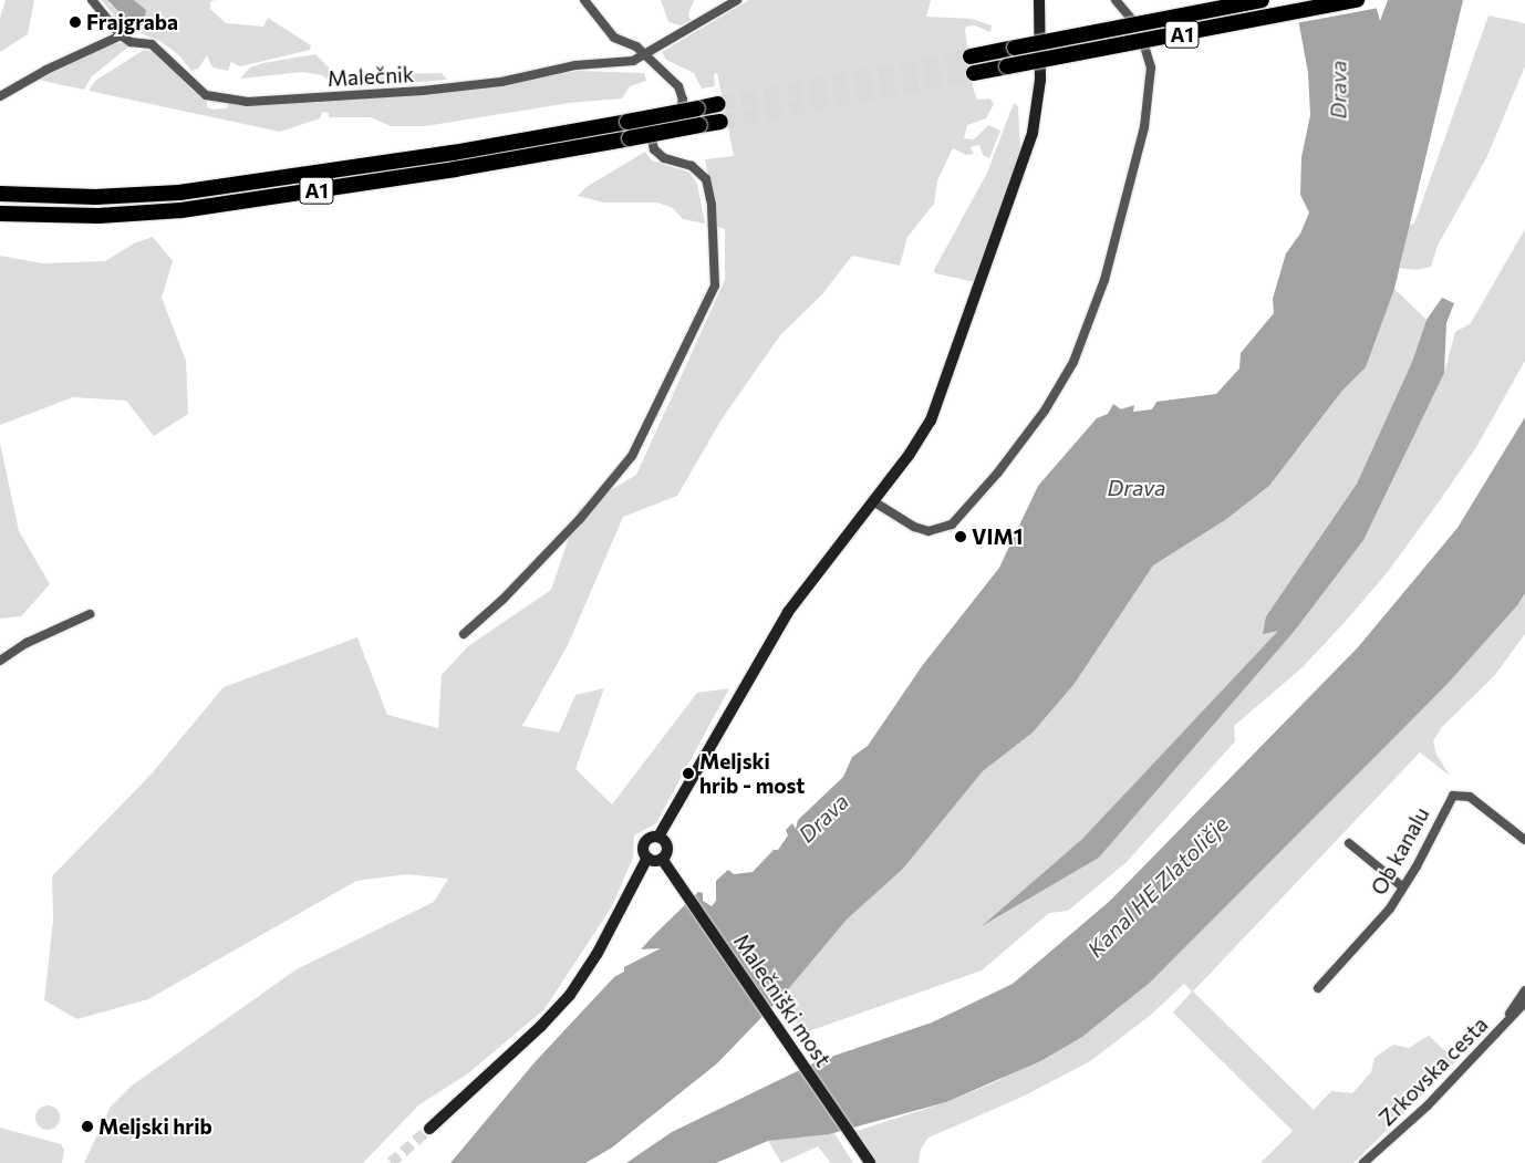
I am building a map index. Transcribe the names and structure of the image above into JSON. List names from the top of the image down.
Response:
{
  "streets": {
    "highway": ["A1"],
    "street": [
      "Malečnik",
      "Ob kanalu",
      "Malečniški most",
      "Zrkovska cesta"
    ]
  },
  "water": ["Drava", "Kanal HE Zlatoličje"],
  "places": [
    "Frajgraba",
    "VIM1",
    "Meljski hrib - most",
    "Meljski hrib"
  ]
}
